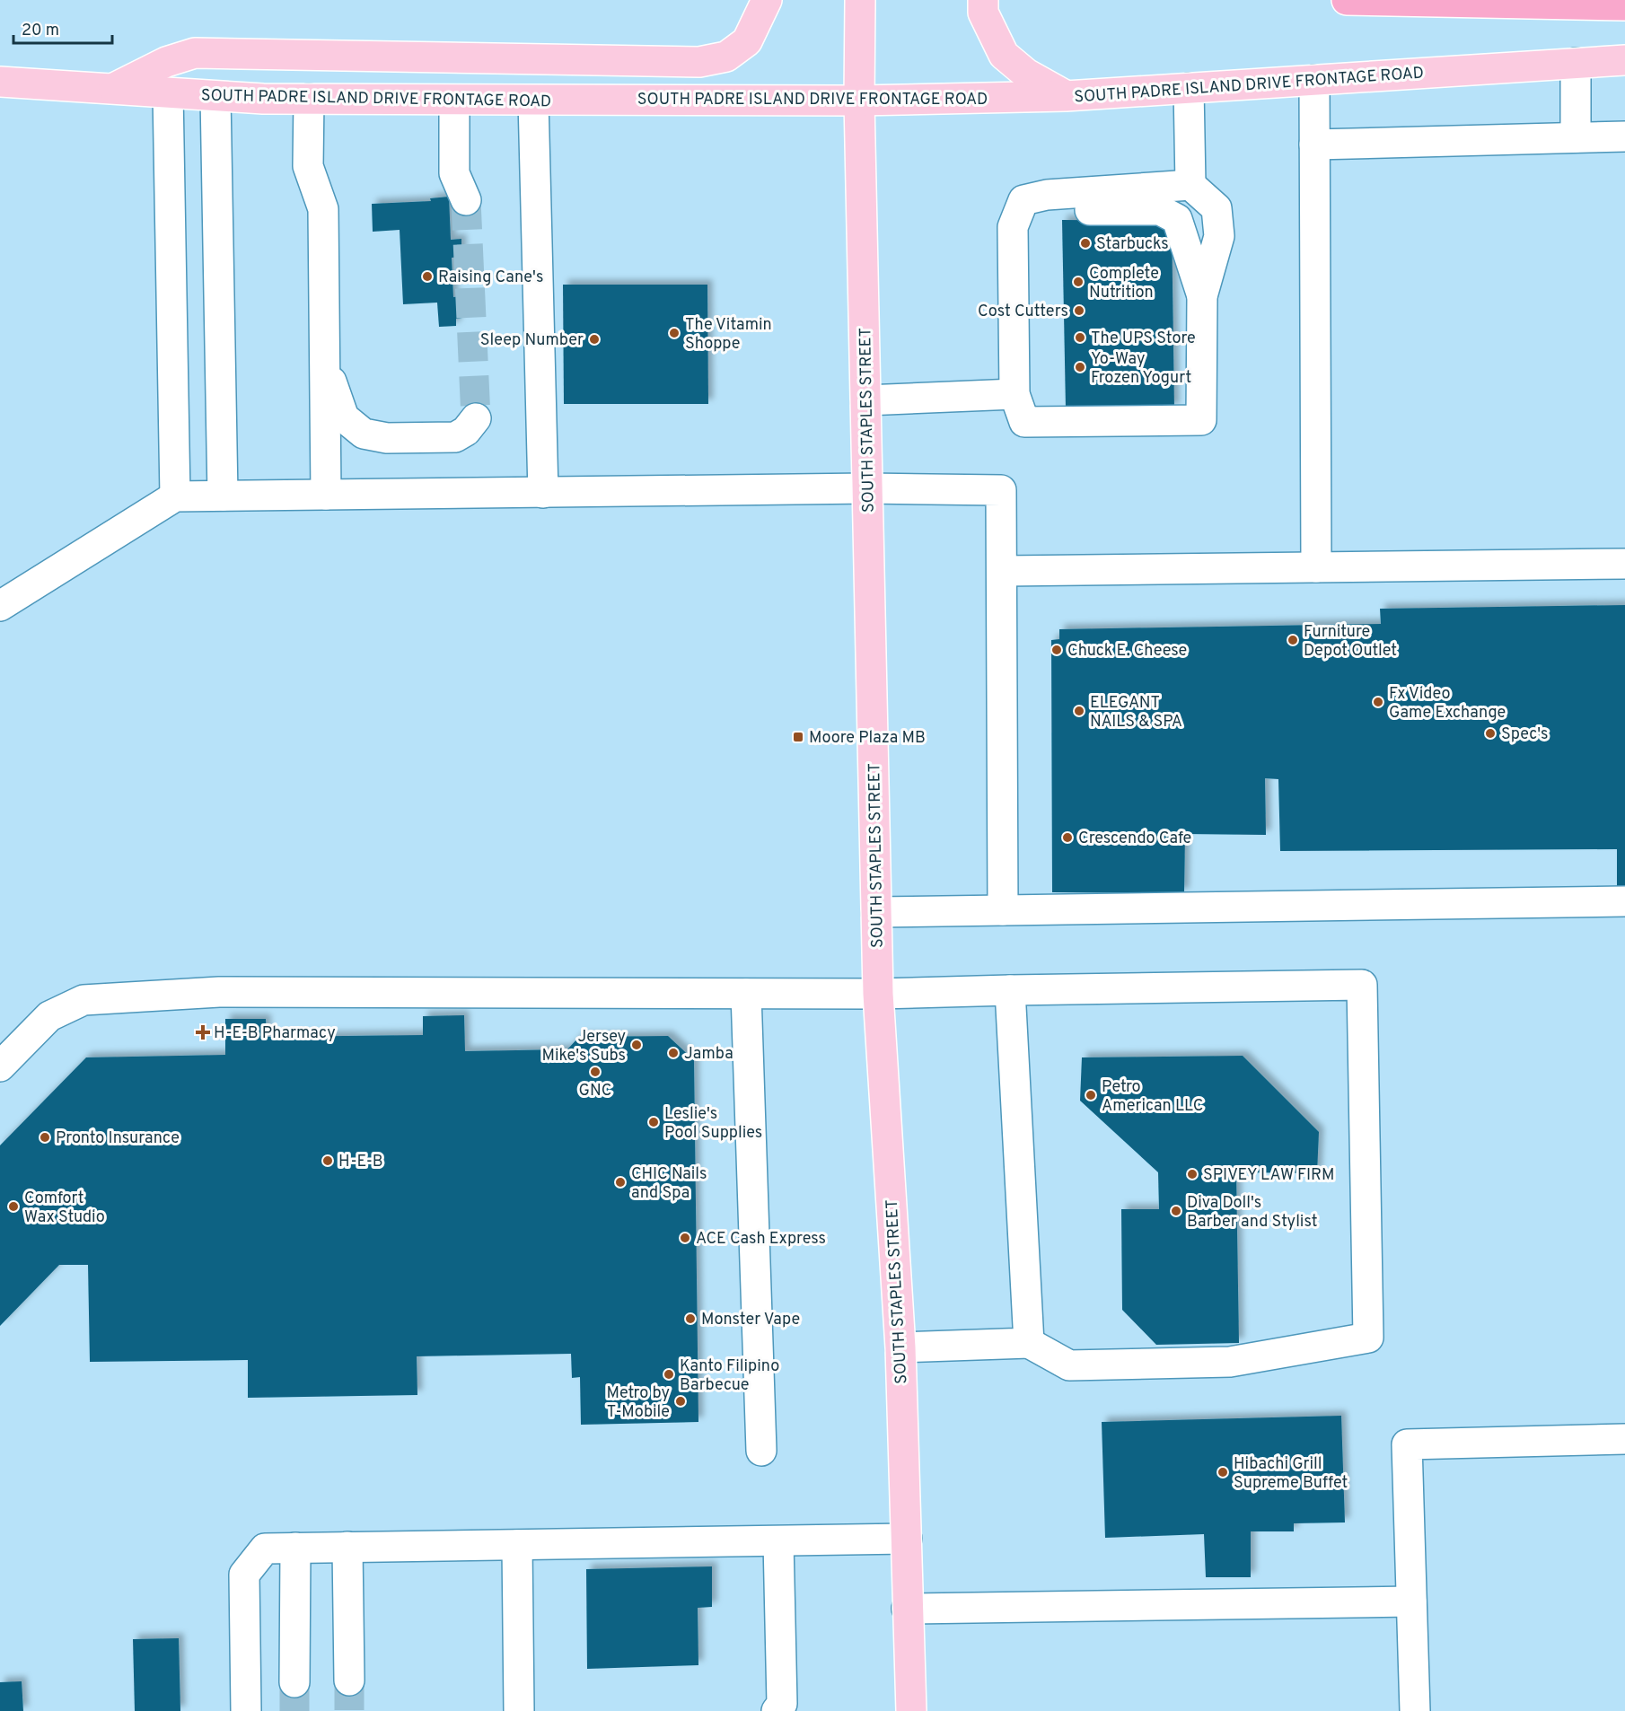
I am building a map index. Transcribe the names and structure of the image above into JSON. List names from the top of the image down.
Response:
{
  "streets": {
    "main road": ["SOUTH PADRE ISLAND DRIVE FRONTAGE ROAD", "SOUTH STAPLES STREET"]
  },
  "crossings": [
    ["SOUTH PADRE ISLAND DRIVE FRONTAGE ROAD", "SOUTH STAPLES STREET"]
  ],
  "places": {
    "other": [
      "Starbucks",
      "Raising Cane's",
      "Complete Nutrition",
      "Cost Cutters",
      "The Vitamin Shoppe",
      "The UPS Store",
      "Sleep Number",
      "Yo-Way Frozen Yogurt",
      "Furniture Depot Outlet",
      "Chuck E. Cheese",
      "Fx Video Game Exchange",
      "ELEGANT NAILS & SPA",
      "Spec's",
      "Crescendo Cafe",
      "Jersey Mike's Subs",
      "Jamba",
      "GNC",
      "Petro American LLC",
      "Leslie's Pool Supplies",
      "Pronto Insurance",
      "H-E-B",
      "SPIVEY LAW FIRM",
      "CHIC Nails and Spa",
      "Comfort Wax Studio",
      "Diva Doll's Barber and Stylist",
      "ACE Cash Express",
      "Monster Vape",
      "Kanto Filipino Barbecue",
      "Metro by T-Mobile",
      "Hibachi Grill Supreme Buffet"
    ],
    "transit": ["Moore Plaza MB"],
    "health": ["H-E-B Pharmacy"]
  },
  "scale_bar": "20 m"
}
